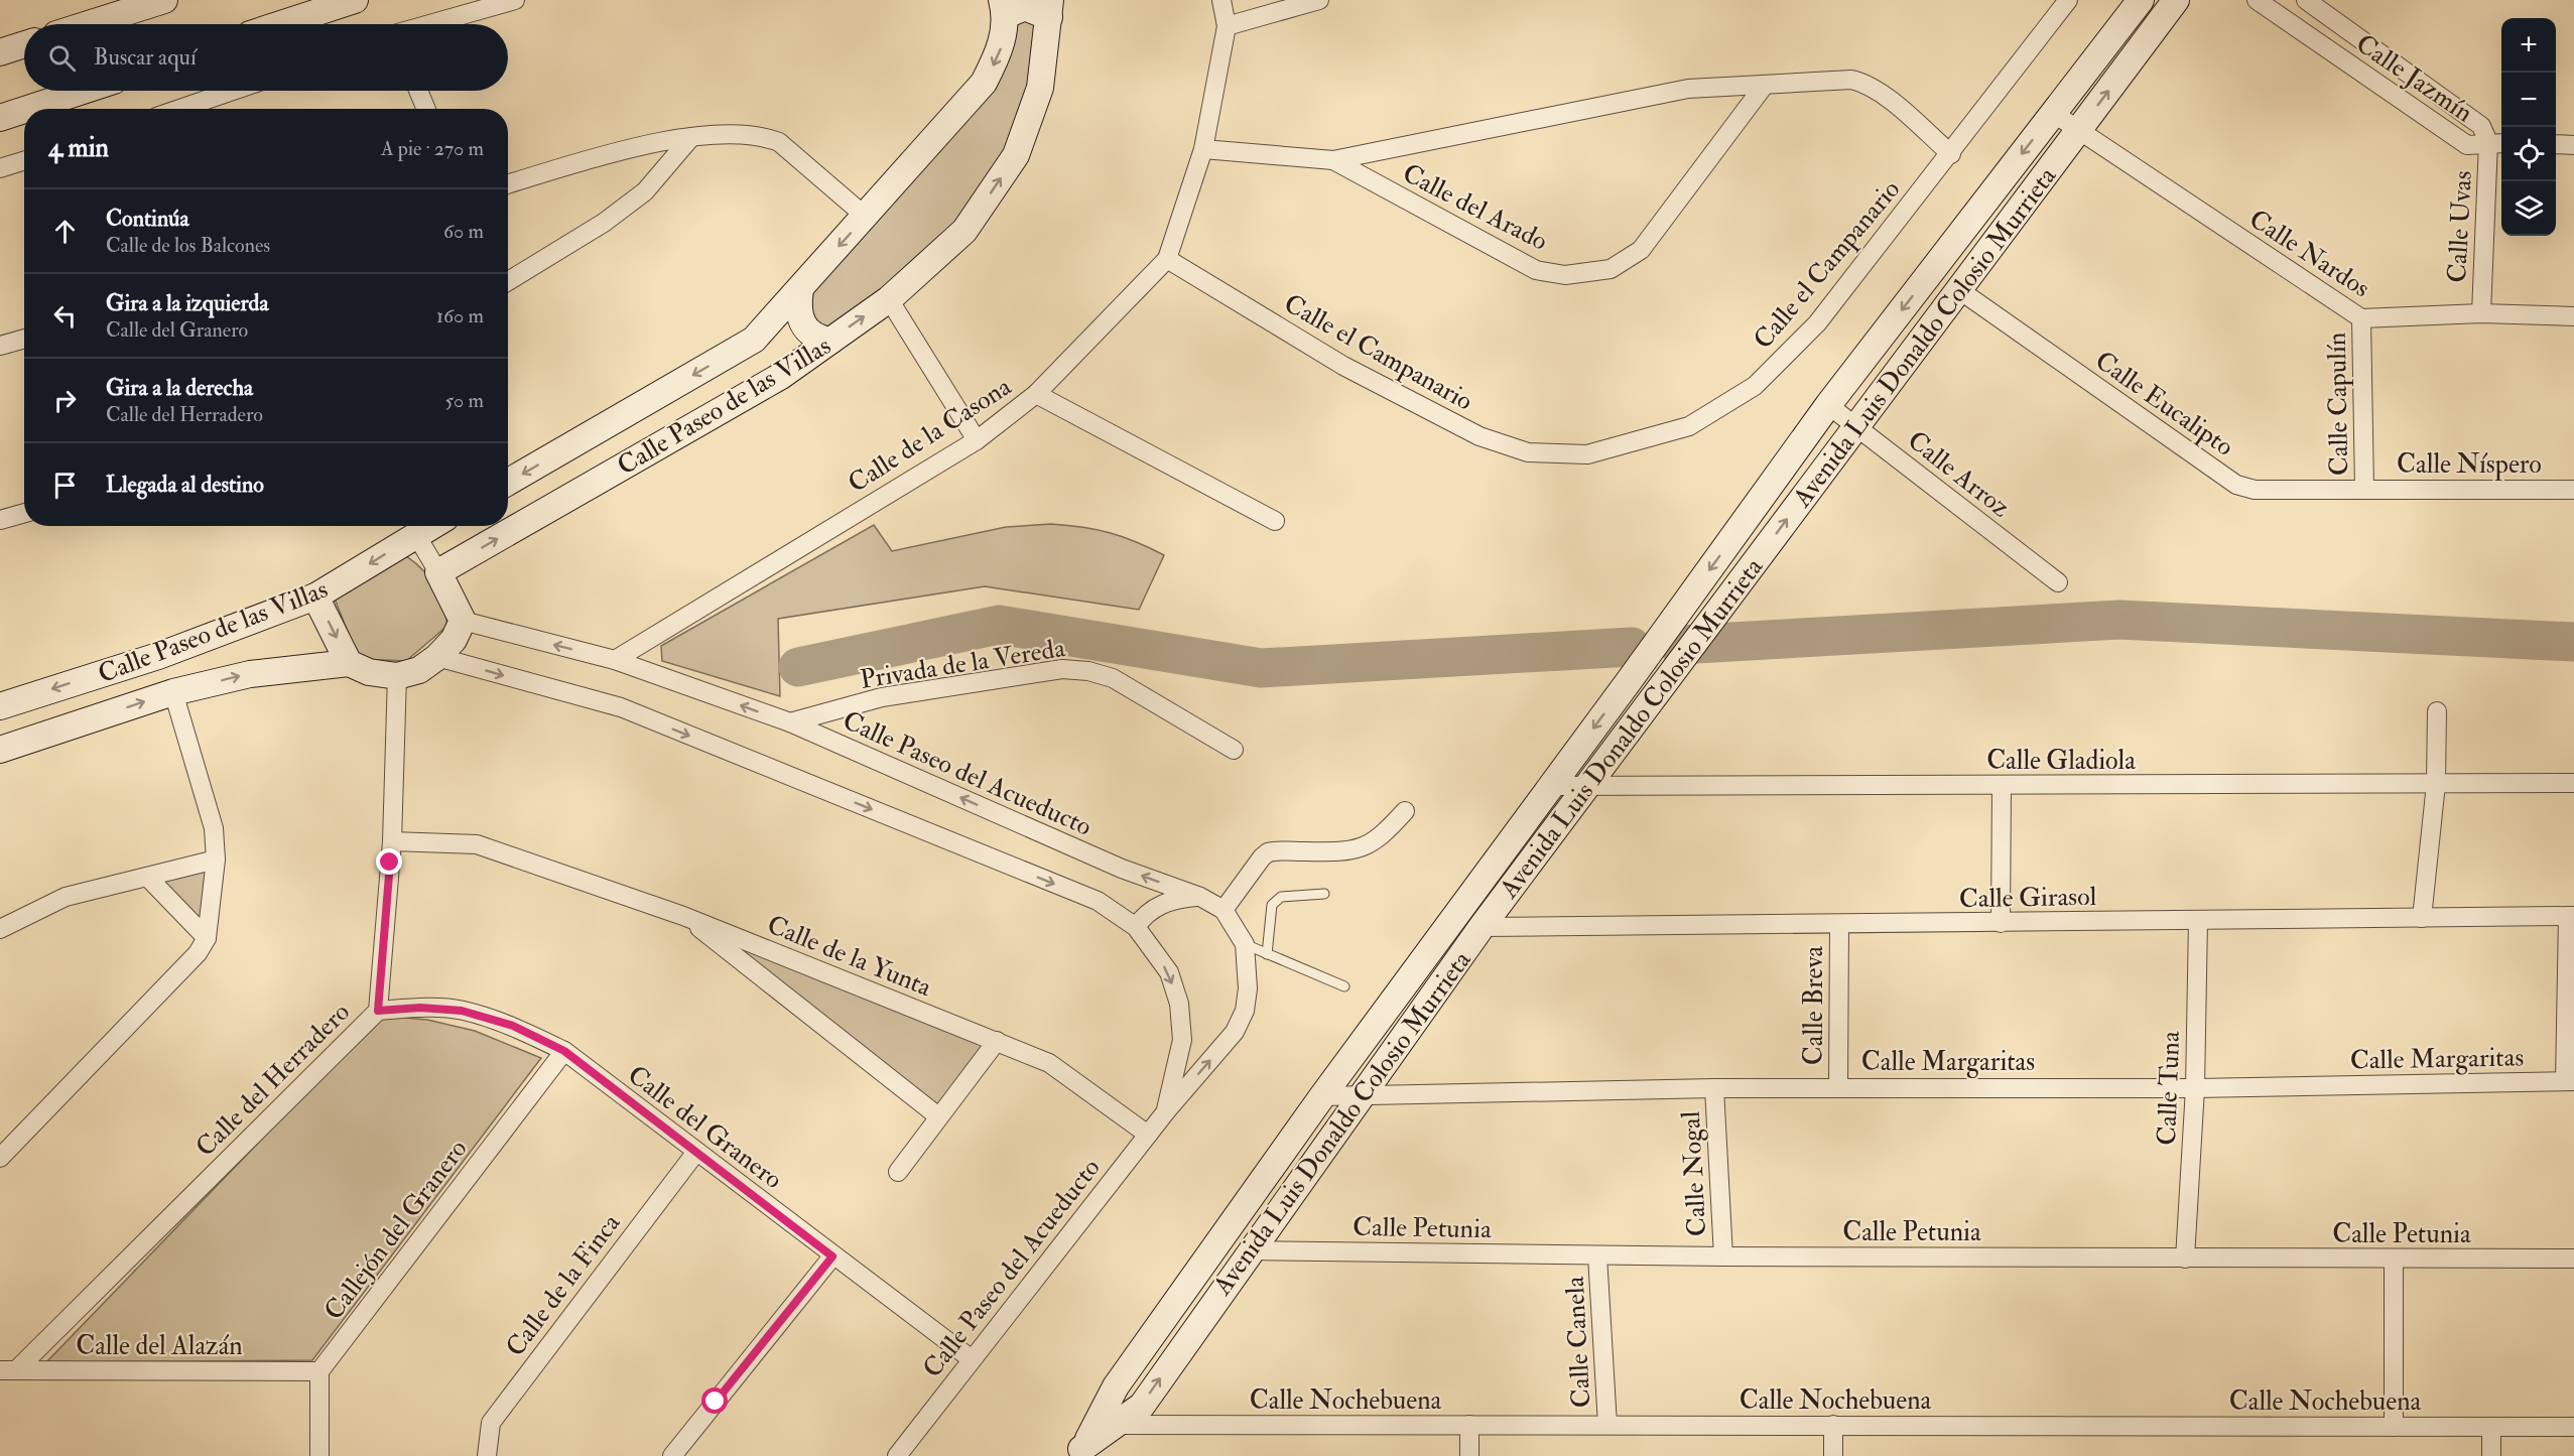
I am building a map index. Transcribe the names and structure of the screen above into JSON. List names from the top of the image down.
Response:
{
  "streets": {
    "street": [
      "Calle Jazmín",
      "Calle del Arado",
      "Calle Uvas",
      "Calle Nardos",
      "Calle el Campanario",
      "Avenida Luis Donaldo Colosio Murrieta",
      "Calle Eucalipto",
      "Calle Capulín",
      "Calle Paseo de las Villas",
      "Calle de la Casona",
      "Calle Níspero",
      "Calle Arroz",
      "Privada de la Vereda",
      "Calle Gladiola",
      "Calle Paseo del Acueducto",
      "Calle Girasol",
      "Calle de la Yunta",
      "Calle Breva",
      "Calle Margaritas",
      "Calle del Herradero",
      "Calle Tuna",
      "Calle del Granero",
      "Calle Nogal",
      "Calle Petunia",
      "Callejón del Granero",
      "Calle de la Finca",
      "Calle Canela",
      "Calle del Alazán",
      "Calle Nochebuena"
    ]
  },
  "crossings": [
    ["Calle Jazmín", "Calle Uvas"],
    ["Calle del Arado", "Calle el Campanario"],
    ["Calle del Arado", "Calle de la Casona"],
    ["Calle Uvas", "Calle Nardos"],
    ["Calle Nardos", "Avenida Luis Donaldo Colosio Murrieta"],
    ["Calle Nardos", "Calle Capulín"],
    ["Calle el Campanario", "Calle de la Casona"],
    ["Avenida Luis Donaldo Colosio Murrieta", "Calle Eucalipto"],
    ["Avenida Luis Donaldo Colosio Murrieta", "Calle Arroz"],
    ["Avenida Luis Donaldo Colosio Murrieta", "Calle Gladiola"],
    ["Avenida Luis Donaldo Colosio Murrieta", "Calle Girasol"],
    ["Avenida Luis Donaldo Colosio Murrieta", "Calle Margaritas"],
    ["Avenida Luis Donaldo Colosio Murrieta", "Calle Petunia"],
    ["Avenida Luis Donaldo Colosio Murrieta", "Calle Nochebuena"],
    ["Calle Eucalipto", "Calle Capulín"],
    ["Calle Eucalipto", "Calle Níspero"],
    ["Calle Capulín", "Calle Níspero"],
    ["Calle Paseo de las Villas", "Calle Paseo del Acueducto"],
    ["Calle Paseo de las Villas", "Calle del Herradero"],
    ["Calle de la Casona", "Calle Paseo del Acueducto"],
    ["Privada de la Vereda", "Calle Paseo del Acueducto"],
    ["Calle Paseo del Acueducto", "Calle de la Yunta"],
    ["Calle Paseo del Acueducto", "Calle del Herradero"],
    ["Calle Paseo del Acueducto", "Calle del Granero"],
    ["Calle Girasol", "Calle Breva"],
    ["Calle Girasol", "Calle Tuna"],
    ["Calle de la Yunta", "Calle del Herradero"],
    ["Calle Breva", "Calle Margaritas"],
    ["Calle Margaritas", "Calle Tuna"],
    ["Calle Margaritas", "Calle Nogal"],
    ["Calle del Herradero", "Calle del Granero"],
    ["Calle del Herradero", "Calle del Alazán"],
    ["Calle Tuna", "Calle Petunia"],
    ["Calle del Granero", "Callejón del Granero"],
    ["Calle del Granero", "Calle de la Finca"],
    ["Calle Nogal", "Calle Petunia"],
    ["Calle Petunia", "Calle Canela"],
    ["Callejón del Granero", "Calle del Alazán"],
    ["Calle Canela", "Calle Nochebuena"]
  ],
  "page": {
    "map_buttons": ["+", "−"],
    "search": "Buscar aquí",
    "heading": ["4 min", "A pie · 270 m"],
    "list": [
      ["Continúa", "Calle de los Balcones", "60 m"],
      ["Gira a la izquierda", "Calle del Granero", "160 m"],
      ["Gira a la derecha", "Calle del Herradero", "50 m"],
      "Llegada al destino"
    ]
  }
}
